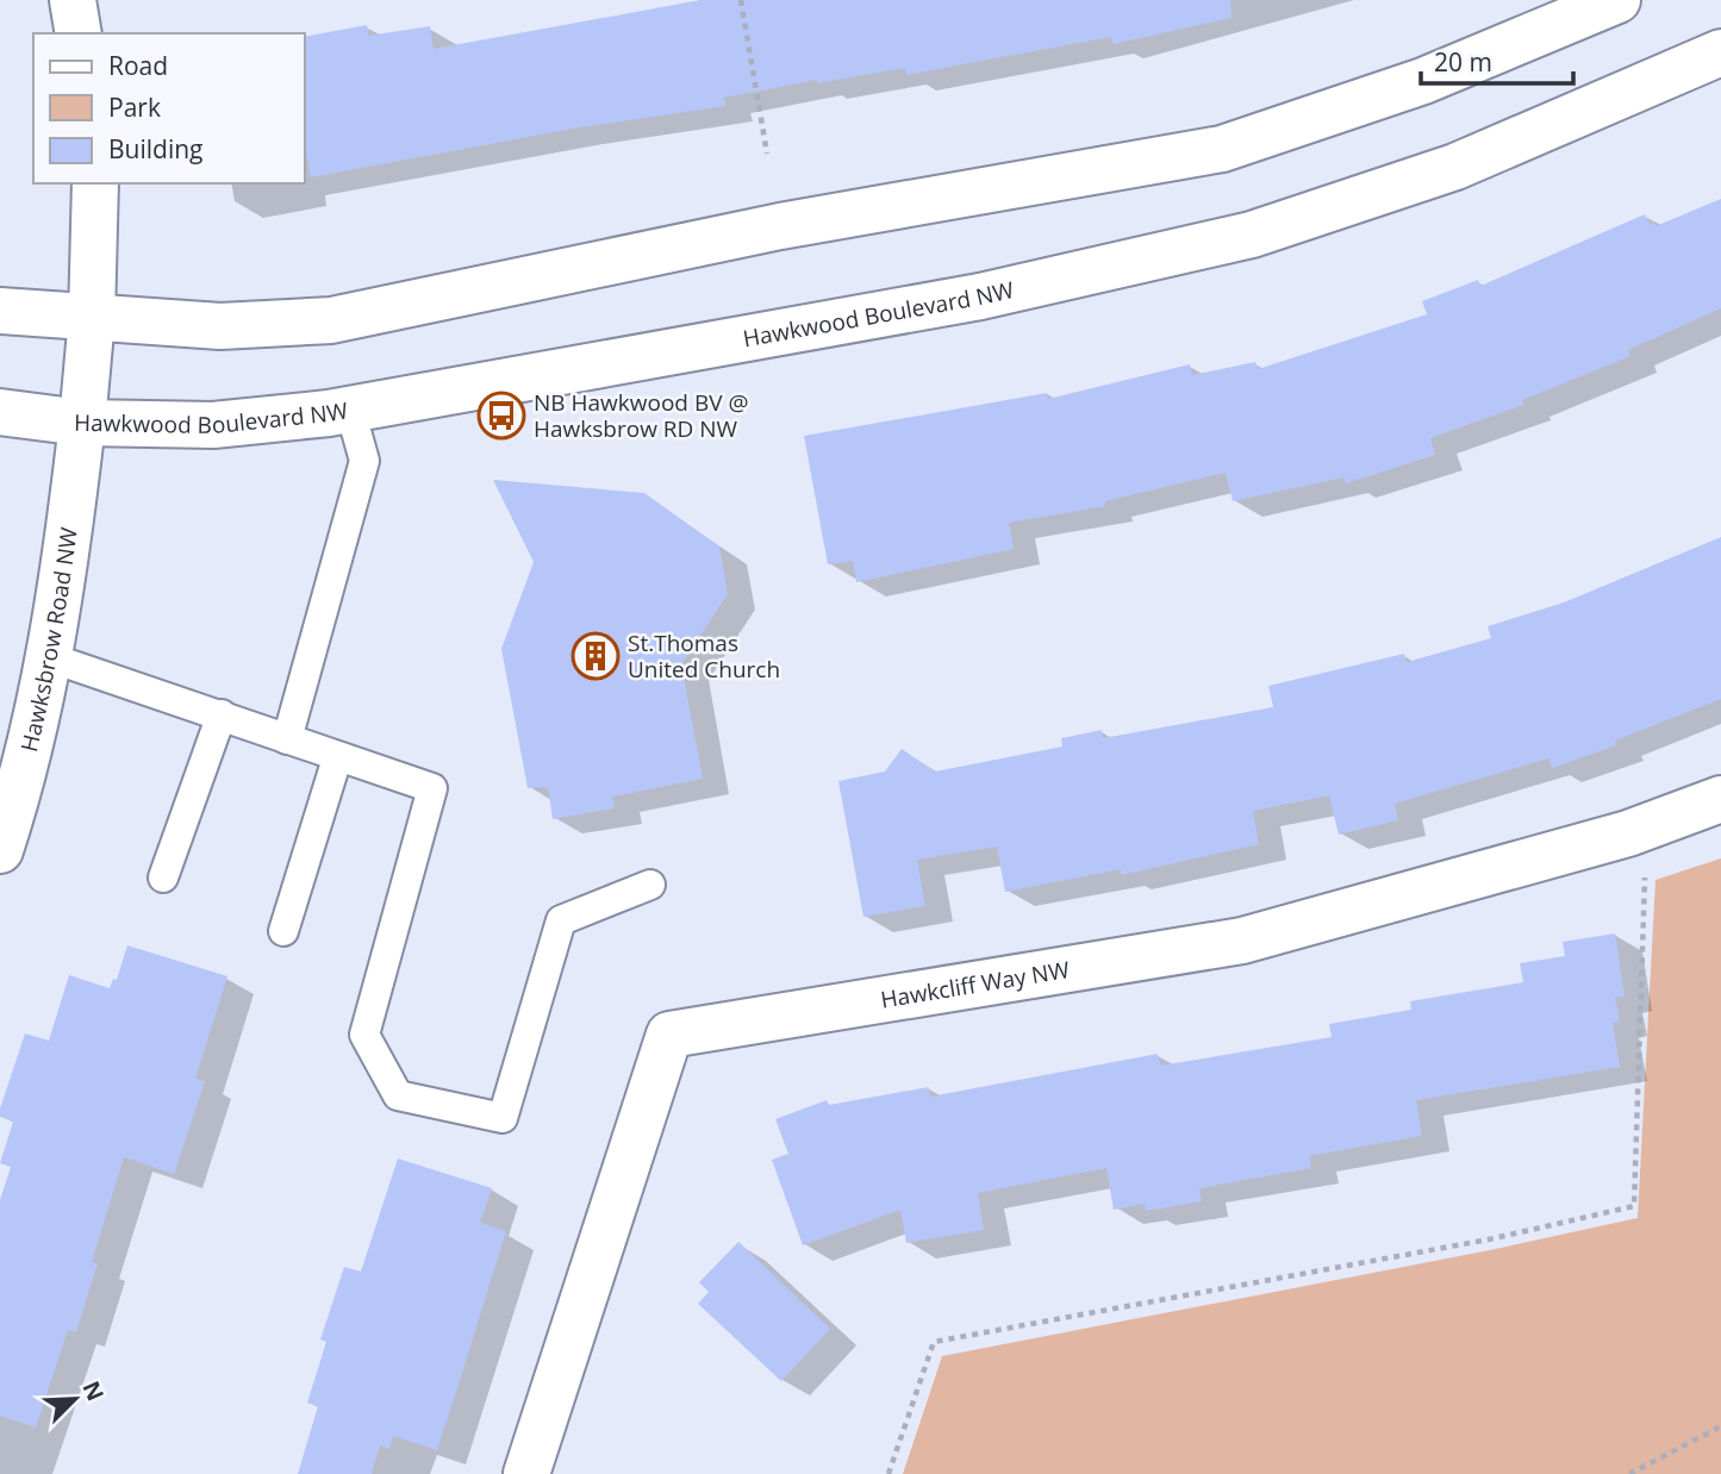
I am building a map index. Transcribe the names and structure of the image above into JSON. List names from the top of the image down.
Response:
{
  "streets": {
    "street": ["Hawkwood Boulevard NW", "Hawksbrow Road NW", "Hawkcliff Way NW"]
  },
  "crossings": [
    ["Hawkwood Boulevard NW", "Hawksbrow Road NW"]
  ],
  "places": {
    "bus stop": ["NB Hawkwood BV @ Hawksbrow RD NW"],
    "building": ["St.Thomas United Church"]
  },
  "legend": ["Road", "Park", "Building"],
  "scale_bar": "20 m",
  "north": "top right"
}
